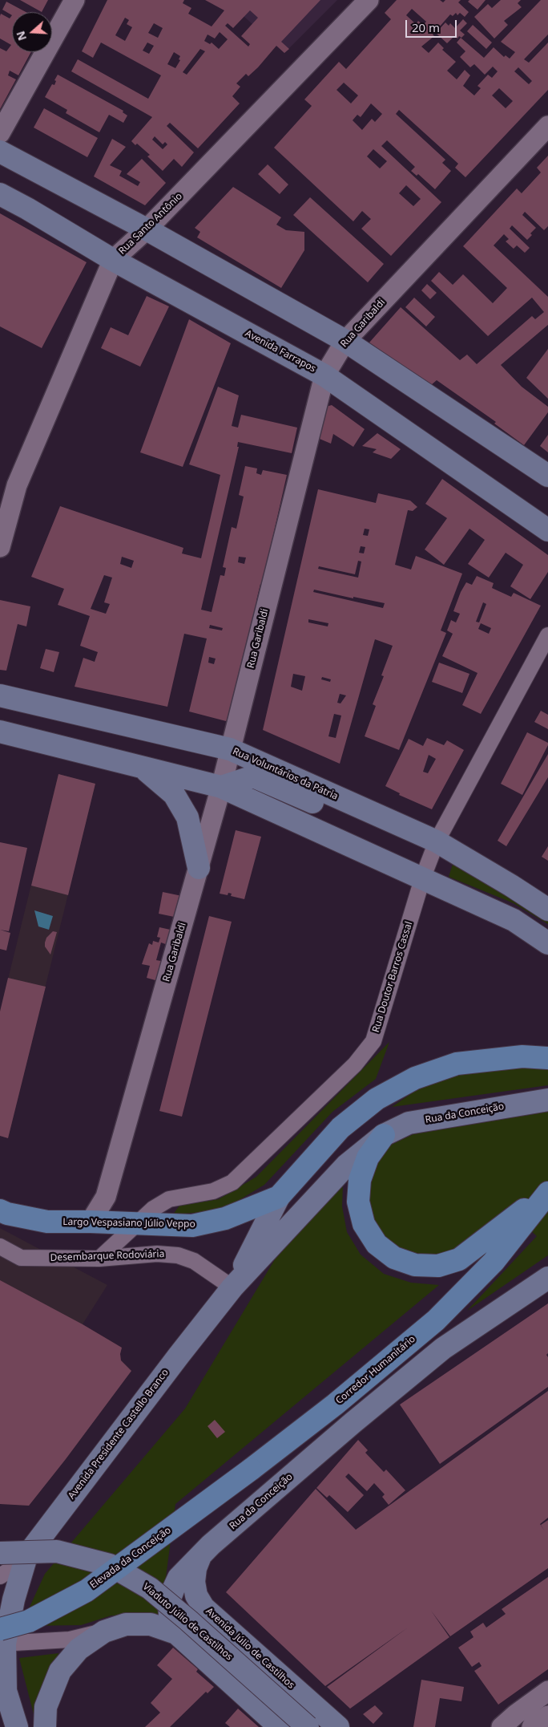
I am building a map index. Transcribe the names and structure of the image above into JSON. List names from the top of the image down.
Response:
{
  "streets": {
    "main road": [
      "Avenida Farrapos",
      "Rua Voluntários da Pátria",
      "Rua da Conceição",
      "Largo Vespasiano Júlio Veppo",
      "Corredor Humanitário",
      "Avenida Presidente Castello Branco",
      "Elevada da Conceição",
      "Viaduto Júlio de Castilhos",
      "Avenida Júlio de Castilhos"
    ],
    "street": [
      "Rua Santo Antônio",
      "Rua Garibaldi",
      "Rua Doutor Barros Cassal",
      "Desembarque Rodoviária"
    ]
  },
  "crossings": [
    ["Rua Santo Antônio", "Avenida Farrapos"],
    ["Rua Garibaldi", "Avenida Farrapos"],
    ["Rua Garibaldi", "Rua Voluntários da Pátria"],
    ["Rua Garibaldi", "Largo Vespasiano Júlio Veppo"],
    ["Rua Voluntários da Pátria", "Rua Doutor Barros Cassal"],
    ["Rua Doutor Barros Cassal", "Largo Vespasiano Júlio Veppo"],
    ["Rua Doutor Barros Cassal", "Desembarque Rodoviária"],
    ["Rua da Conceição", "Avenida Presidente Castello Branco"],
    ["Rua da Conceição", "Avenida Júlio de Castilhos"],
    ["Largo Vespasiano Júlio Veppo", "Avenida Presidente Castello Branco"],
    ["Desembarque Rodoviária", "Avenida Presidente Castello Branco"],
    ["Corredor Humanitário", "Elevada da Conceição"]
  ],
  "scale_bar": "20 m",
  "north": "left"
}
